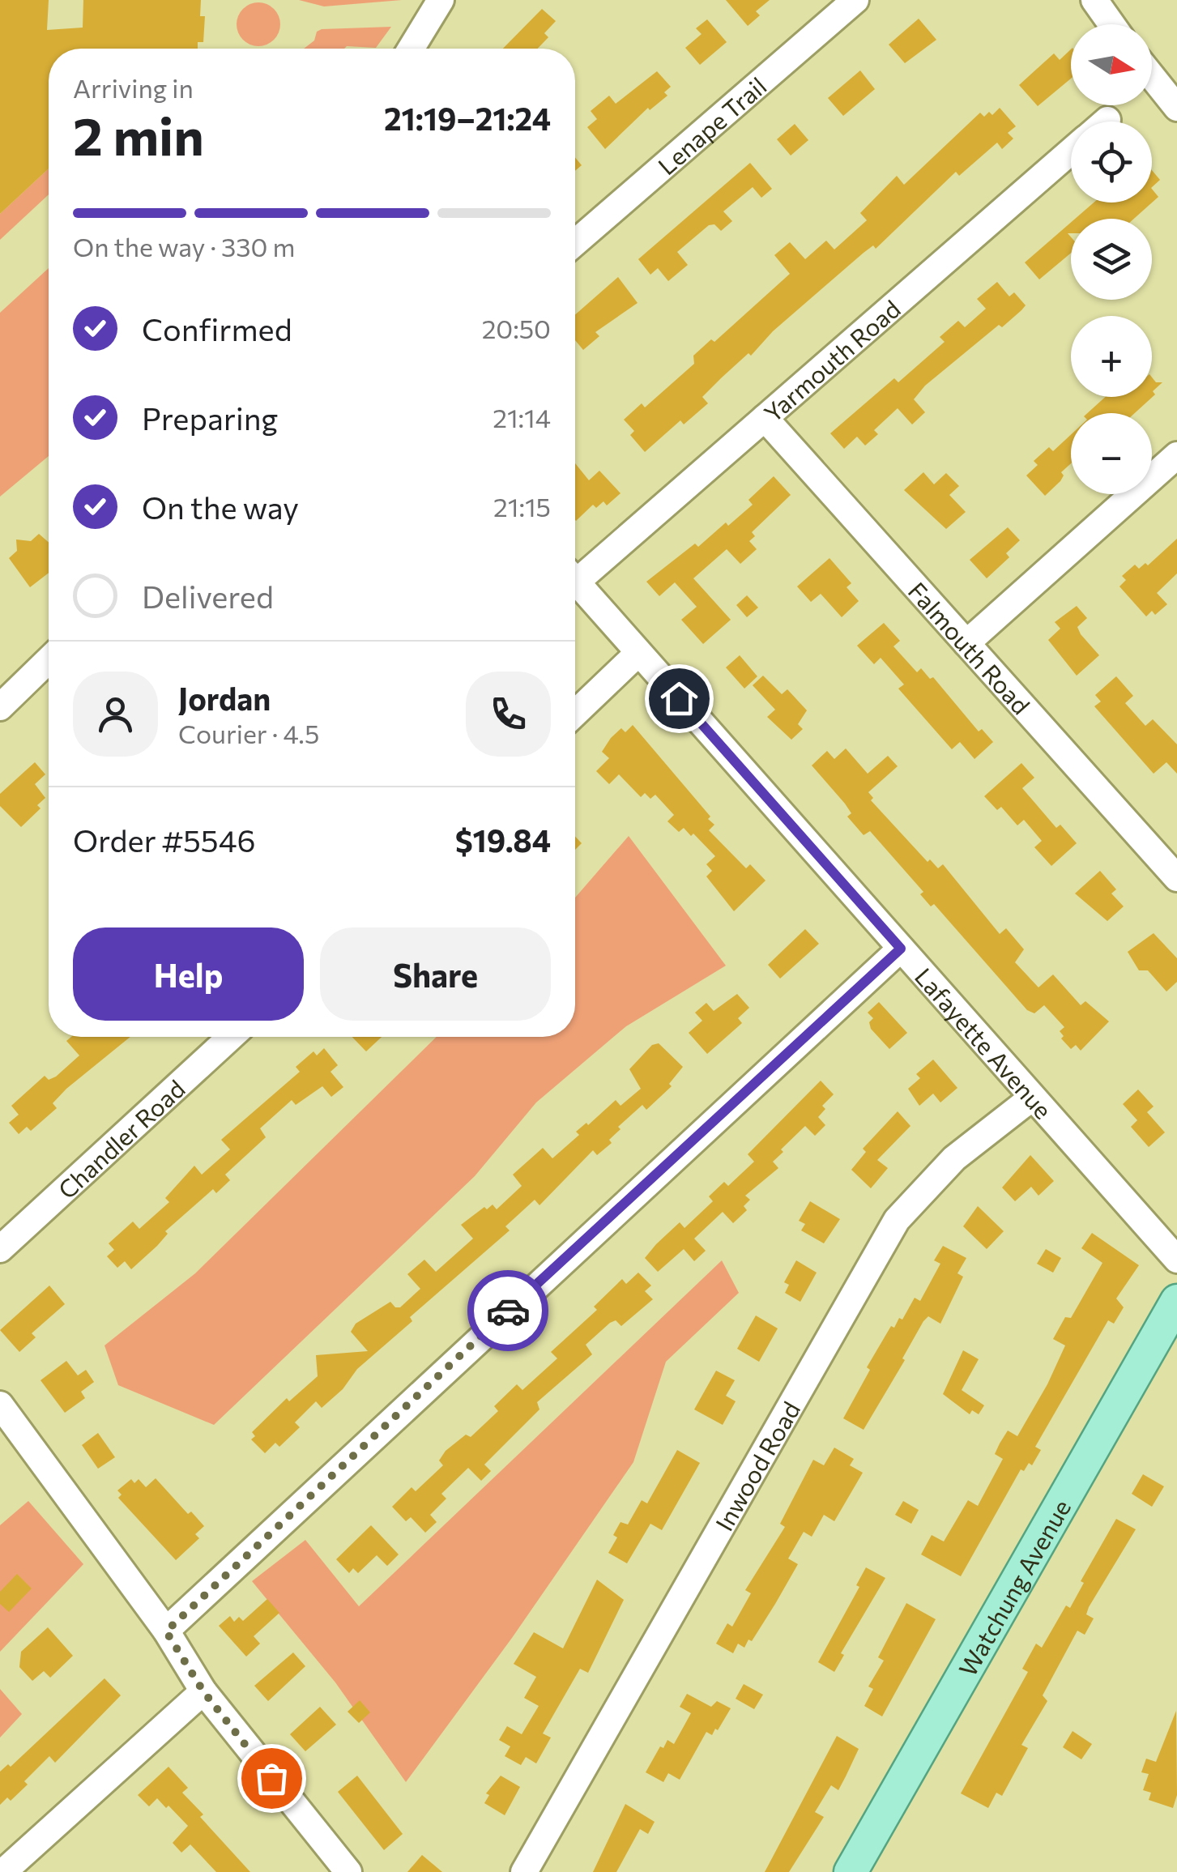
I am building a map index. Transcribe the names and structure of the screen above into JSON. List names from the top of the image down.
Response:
{
  "streets": {
    "main road": ["Watchung Avenue"],
    "street": [
      "Lenape Trail",
      "Yarmouth Road",
      "Falmouth Road",
      "Lafayette Avenue",
      "Chandler Road",
      "Inwood Road"
    ]
  },
  "crossings": [
    ["Yarmouth Road", "Falmouth Road"],
    ["Lafayette Avenue", "Inwood Road"]
  ],
  "north": "right",
  "page": {
    "map_buttons": ["+", "−"],
    "heading": ["2 min", "Arriving in", "21:19–21:24"],
    "panel": [
      "Jordan",
      "Courier · 4.5",
      "Order #5546",
      "$19.84"
    ],
    "bar": "On the way · 330 m",
    "list": [
      ["Confirmed", "20:50"],
      ["Preparing", "21:14"],
      ["On the way", "21:15"],
      "Delivered"
    ],
    "buttons": ["Help", "Share"]
  }
}
